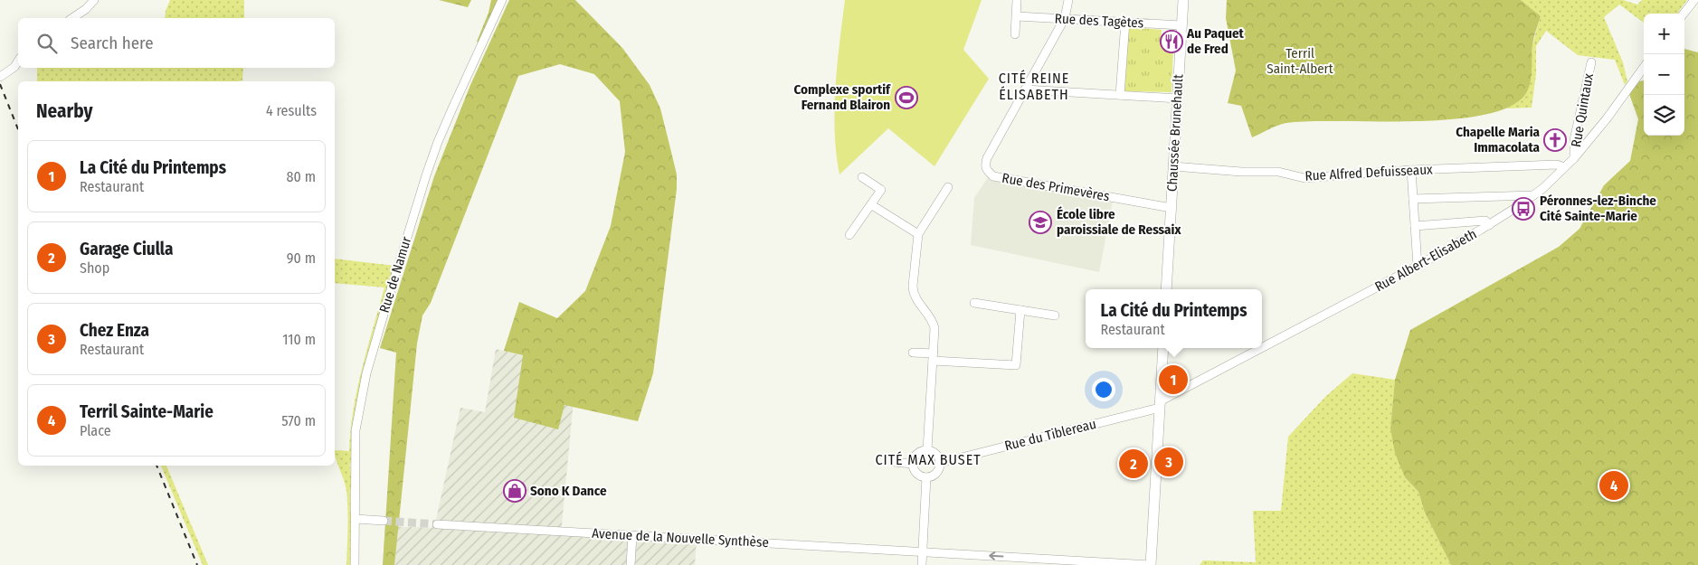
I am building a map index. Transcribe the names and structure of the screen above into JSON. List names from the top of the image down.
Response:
{
  "streets": {
    "main road": ["Chaussée Brunehault"],
    "street": [
      "Rue des Tagètes",
      "Rue Quintaux",
      "Rue Alfred Defuisseaux",
      "Rue des Primevères",
      "Rue Albert-Elisabeth",
      "Rue de Namur",
      "Rue du Tiblereau",
      "Avenue de la Nouvelle Synthèse"
    ]
  },
  "crossings": [
    ["Rue des Tagètes", "Chaussée Brunehault"],
    ["Rue Quintaux", "Rue Albert-Elisabeth"],
    ["Chaussée Brunehault", "Rue Alfred Defuisseaux"],
    ["Chaussée Brunehault", "Rue des Primevères"],
    ["Rue Alfred Defuisseaux", "Rue Albert-Elisabeth"],
    ["Rue Albert-Elisabeth", "Rue du Tiblereau"]
  ],
  "districts": ["CITÉ REINE ÉLISABETH", "CITÉ MAX BUSET"],
  "parks": ["Terril Saint-Albert"],
  "places": {
    "restaurant": ["Au Paquet de Fred"],
    "sports": ["Complexe sportif Fernand Blairon"],
    "church": ["Chapelle Maria Immacolata"],
    "bus stop": ["Péronnes-lez-Binche Cité Sainte-Marie"],
    "school or university": ["École libre paroissiale de Ressaix"],
    "shop": ["Sono K Dance"]
  },
  "page": {
    "map_buttons": ["+", "−"],
    "search": "Search here",
    "heading": ["Nearby", "4 results"],
    "list": [
      {
        "mark": "1",
        "name": "La Cité du Printemps",
        "note": "Restaurant",
        "value": "80 m"
      },
      {
        "mark": "2",
        "name": "Garage Ciulla",
        "note": "Shop",
        "value": "90 m"
      },
      {
        "mark": "3",
        "name": "Chez Enza",
        "note": "Restaurant",
        "value": "110 m"
      },
      {
        "mark": "4",
        "name": "Terril Sainte-Marie",
        "note": "Place",
        "value": "570 m"
      }
    ],
    "popup": ["La Cité du Printemps", "Restaurant"],
    "pins": [
      "1",
      "3",
      "2",
      "4"
    ]
  }
}
